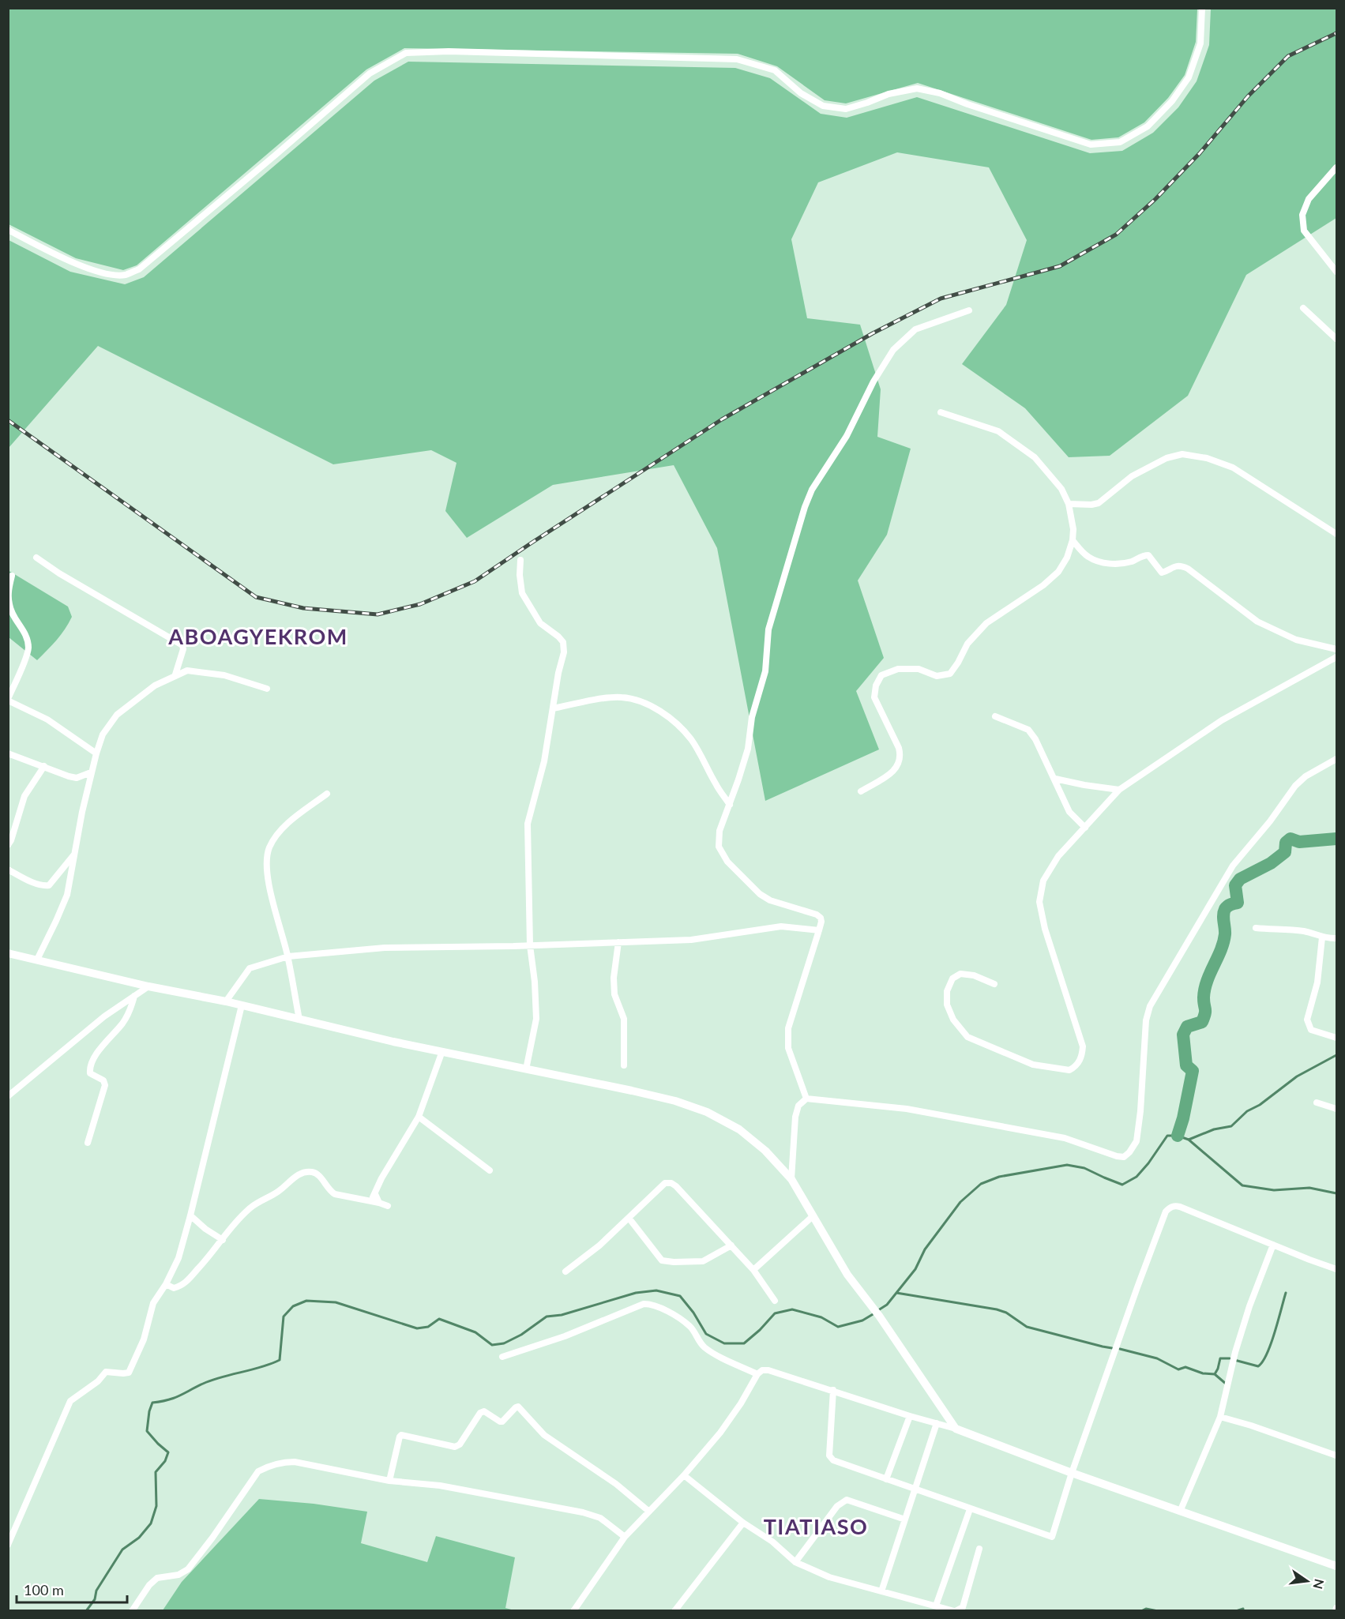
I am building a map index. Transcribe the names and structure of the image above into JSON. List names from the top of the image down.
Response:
{
  "districts": ["ABOAGYEKROM", "TIATIASO"],
  "scale_bar": "100 m",
  "north": "right"
}
